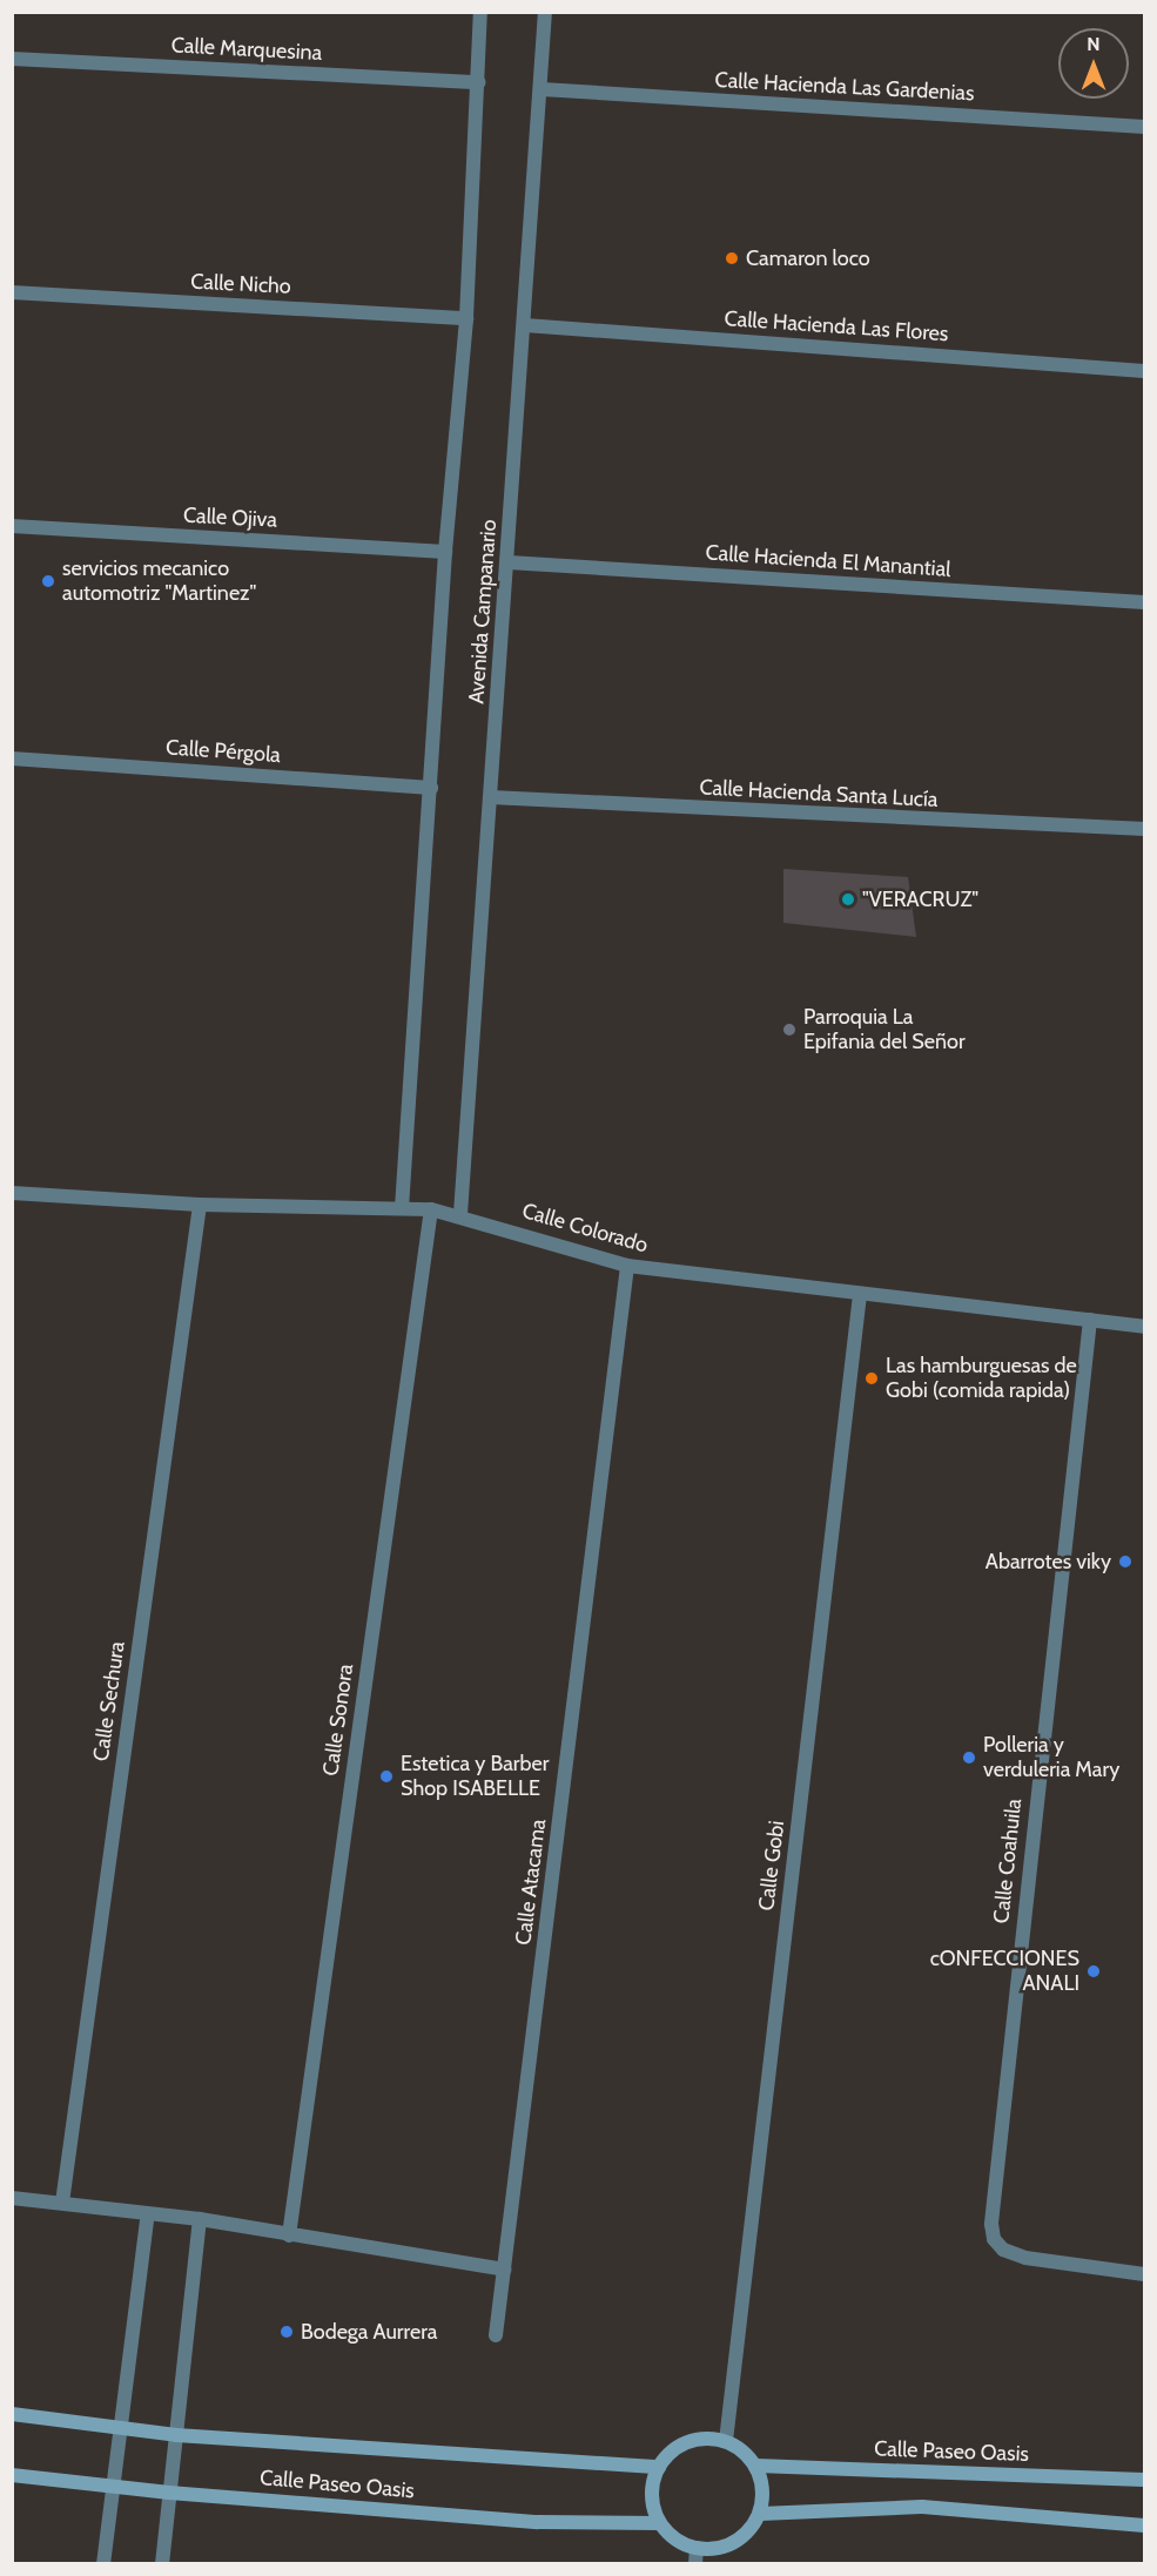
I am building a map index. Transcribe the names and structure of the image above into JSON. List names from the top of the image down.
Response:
{
  "streets": {
    "main road": ["Calle Paseo Oasis"],
    "street": [
      "Calle Marquesina",
      "Calle Hacienda Las Gardenias",
      "Calle Nicho",
      "Calle Hacienda Las Flores",
      "Calle Ojiva",
      "Calle Hacienda El Manantial",
      "Avenida Campanario",
      "Calle Pérgola",
      "Calle Hacienda Santa Lucía",
      "Calle Colorado",
      "Calle Sechura",
      "Calle Sonora",
      "Calle Coahuila",
      "Calle Gobi",
      "Calle Atacama"
    ]
  },
  "crossings": [
    ["Calle Marquesina", "Avenida Campanario"],
    ["Calle Hacienda Las Gardenias", "Avenida Campanario"],
    ["Calle Nicho", "Avenida Campanario"],
    ["Calle Hacienda Las Flores", "Avenida Campanario"],
    ["Calle Ojiva", "Avenida Campanario"],
    ["Calle Hacienda El Manantial", "Avenida Campanario"],
    ["Avenida Campanario", "Calle Pérgola"],
    ["Avenida Campanario", "Calle Hacienda Santa Lucía"],
    ["Avenida Campanario", "Calle Colorado"],
    ["Calle Colorado", "Calle Sechura"],
    ["Calle Colorado", "Calle Sonora"],
    ["Calle Colorado", "Calle Coahuila"],
    ["Calle Colorado", "Calle Gobi"],
    ["Calle Colorado", "Calle Atacama"],
    ["Calle Gobi", "Calle Paseo Oasis"]
  ],
  "places": [
    "Camaron loco",
    "servicios mecanico automotriz \"Martinez\"",
    "\"VERACRUZ\"",
    "Parroquia La Epifania del Señor",
    "Las hamburguesas de Gobi (comida rapida)",
    "Abarrotes viky",
    "Polleria y verduleria Mary",
    "Estetica y Barber Shop ISABELLE",
    "cONFECCIONES ANALI",
    "Bodega Aurrera"
  ],
  "north": "top"
}
